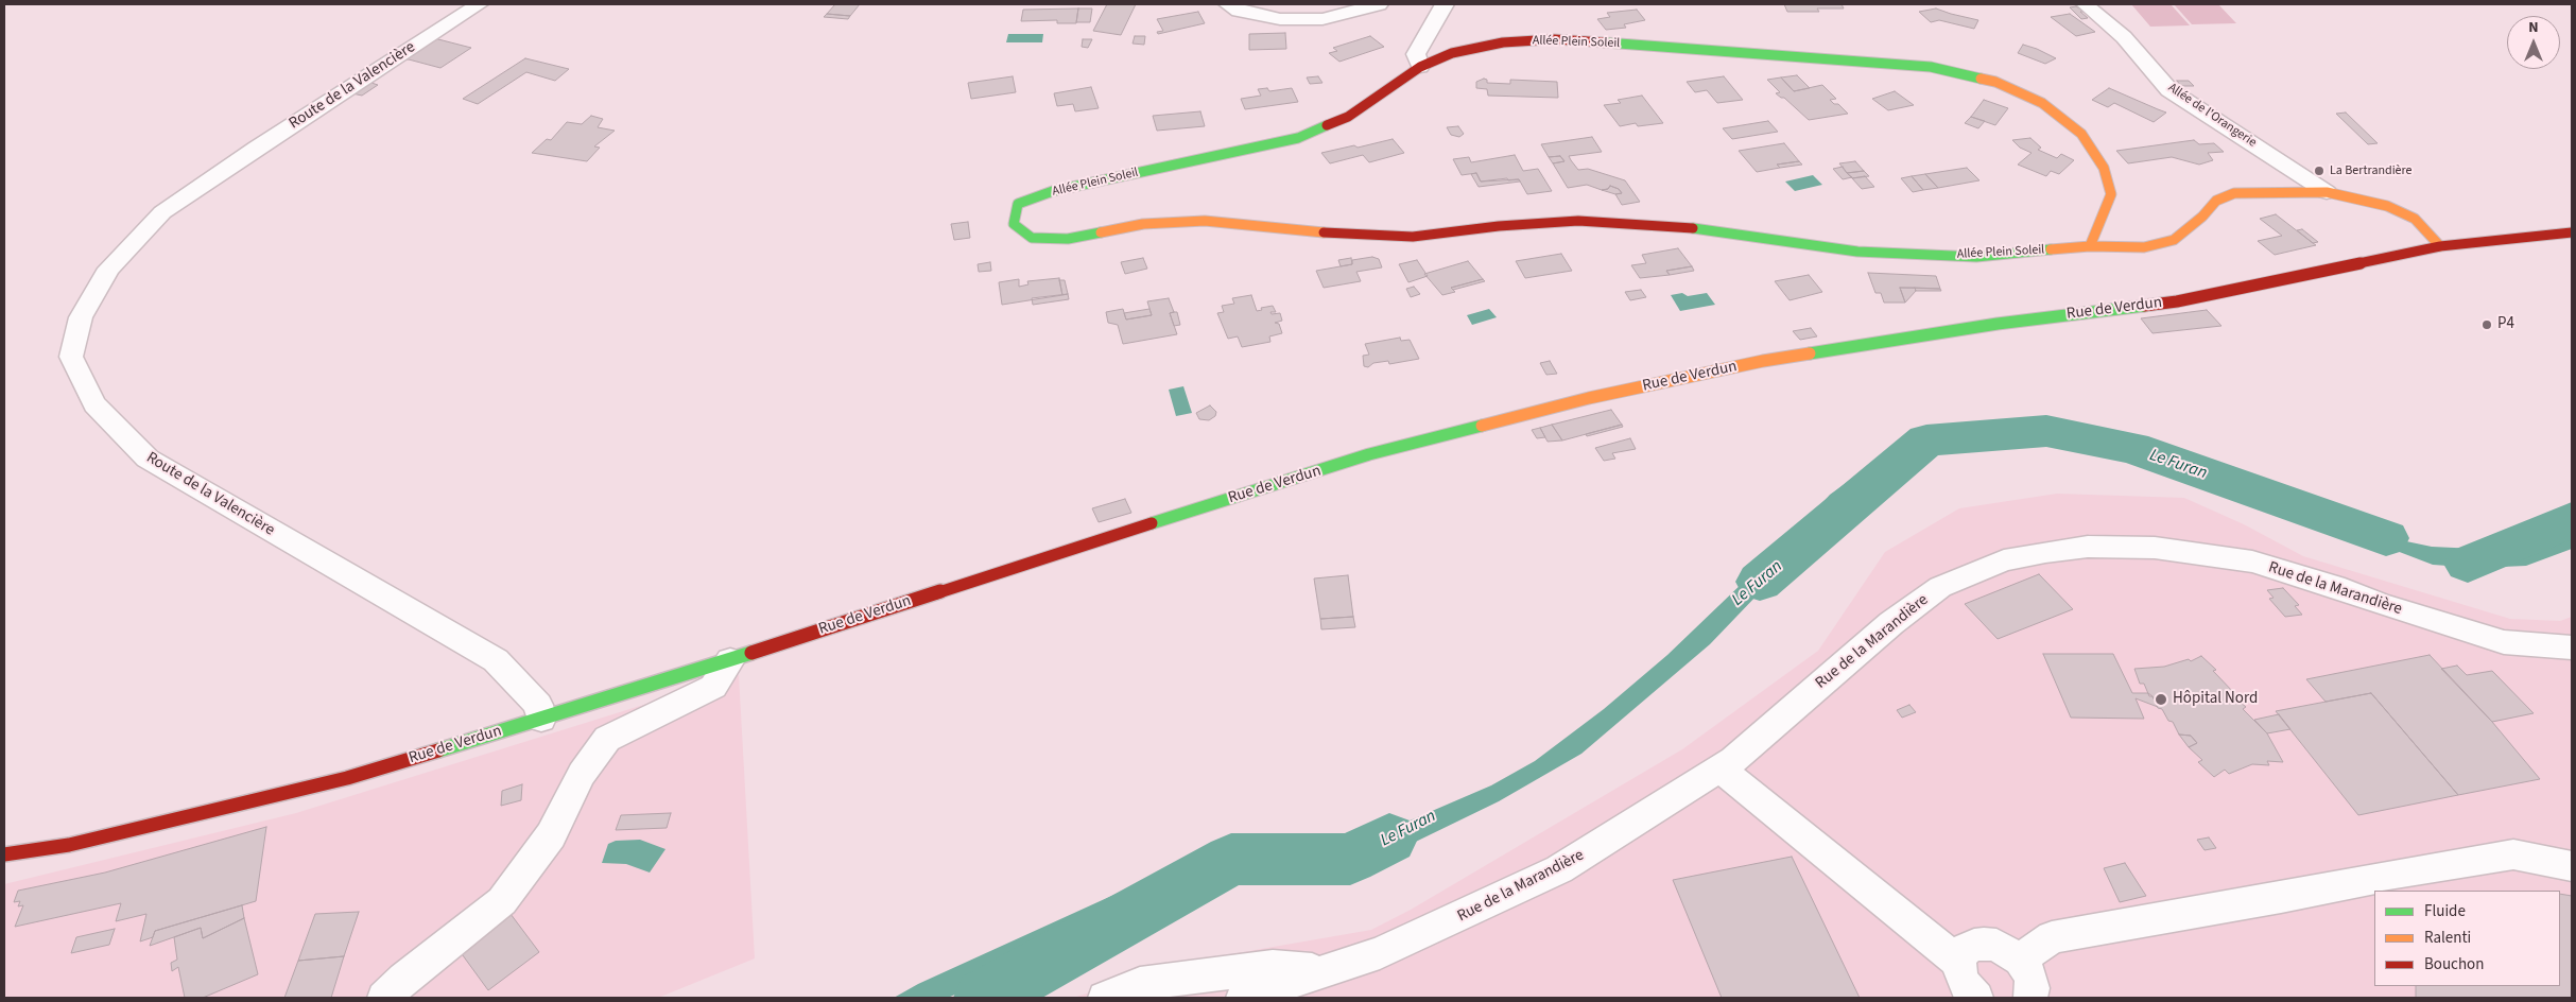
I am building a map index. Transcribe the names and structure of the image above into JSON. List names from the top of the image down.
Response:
{
  "streets": {
    "street": [
      "Allée Plein Soleil",
      "Route de la Valencière",
      "Allée de l'Orangerie",
      "Rue de Verdun",
      "Rue de la Marandière"
    ]
  },
  "crossings": [
    ["Allée Plein Soleil", "Allée de l'Orangerie"],
    ["Allée Plein Soleil", "Rue de Verdun"],
    ["Route de la Valencière", "Rue de Verdun"]
  ],
  "water": ["Le Furan"],
  "places": ["La Bertrandière", "P4", "Hôpital Nord"],
  "legend": ["Fluide", "Ralenti", "Bouchon"],
  "north": "top"
}
